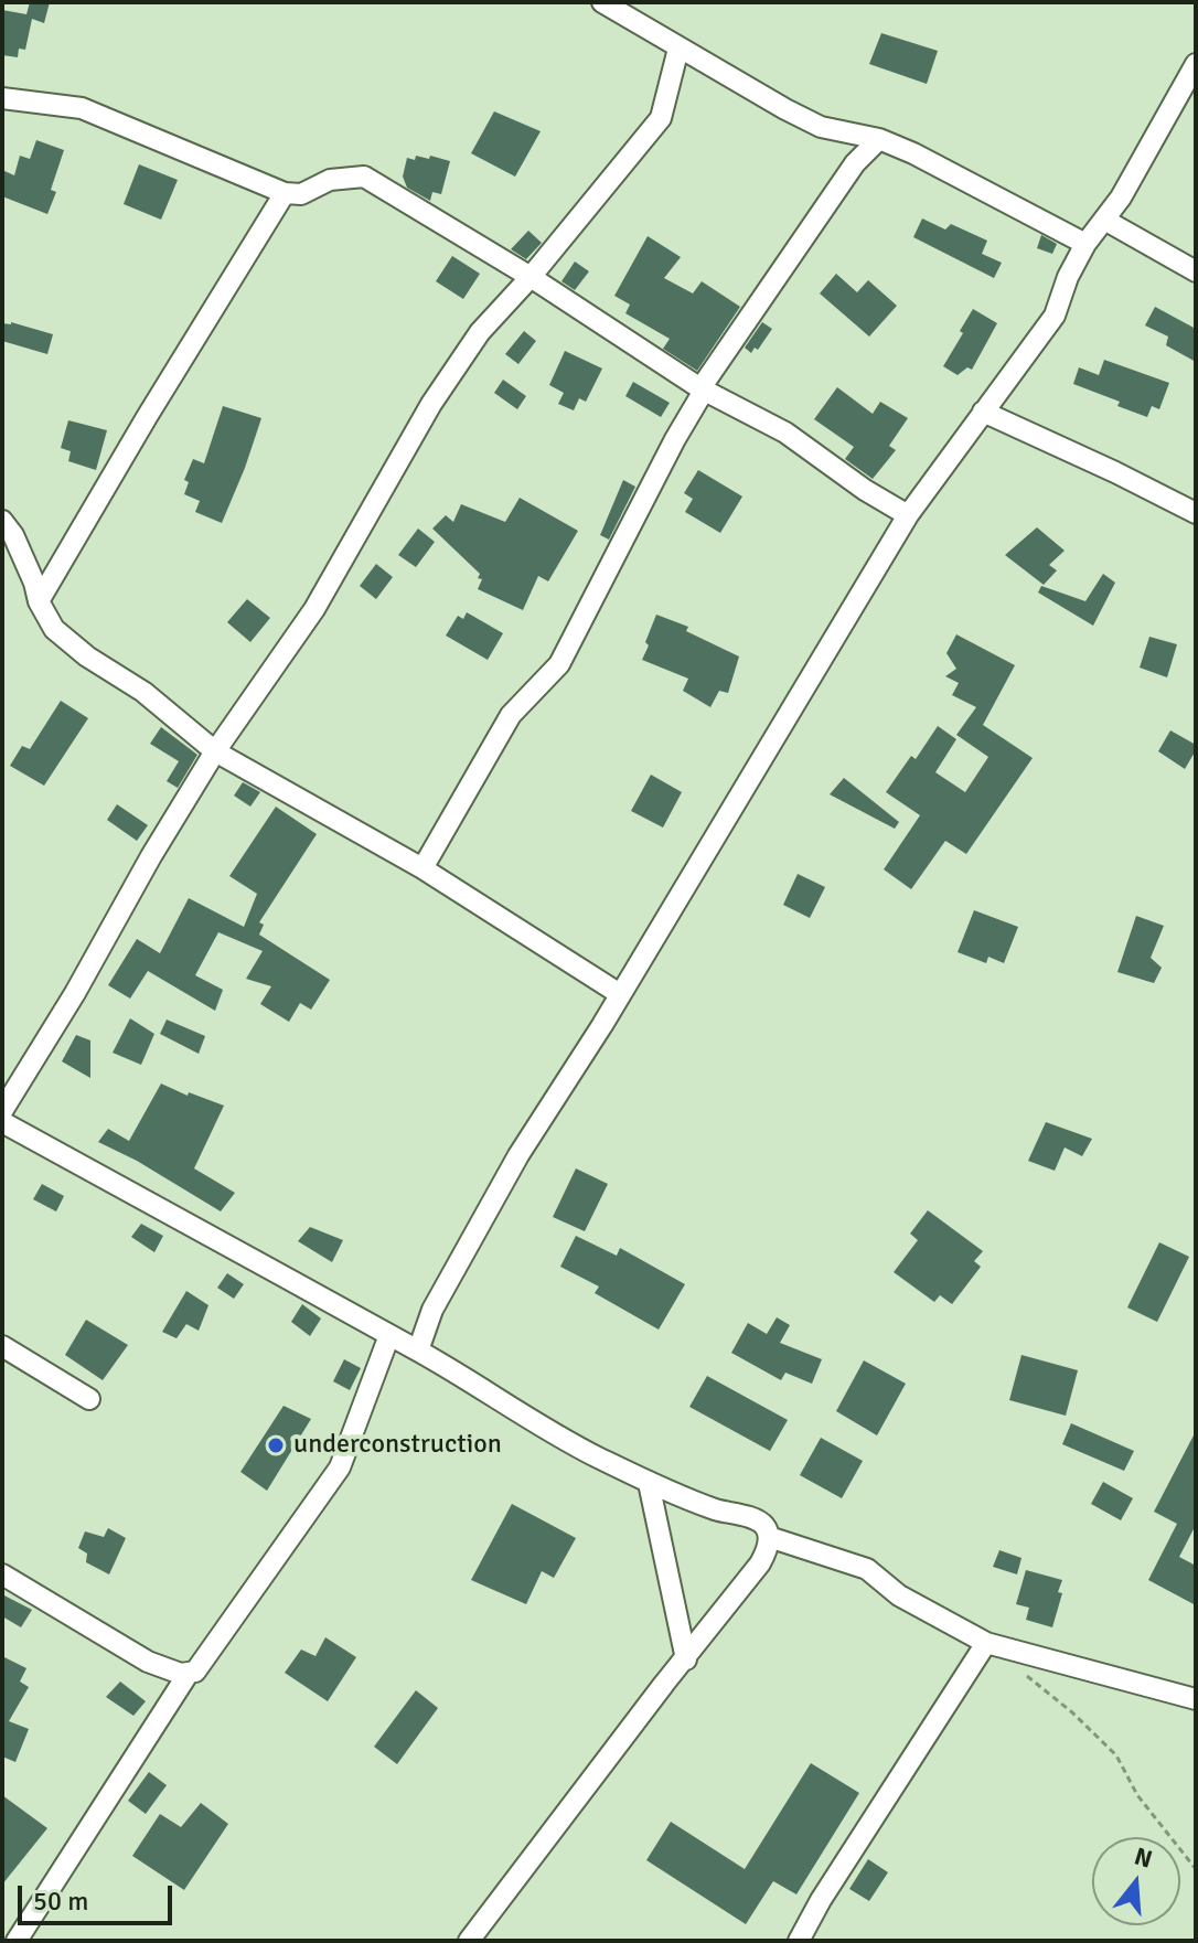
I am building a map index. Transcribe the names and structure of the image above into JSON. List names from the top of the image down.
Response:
{
  "places": ["underconstruction"],
  "scale_bar": "50 m",
  "north": "top"
}
